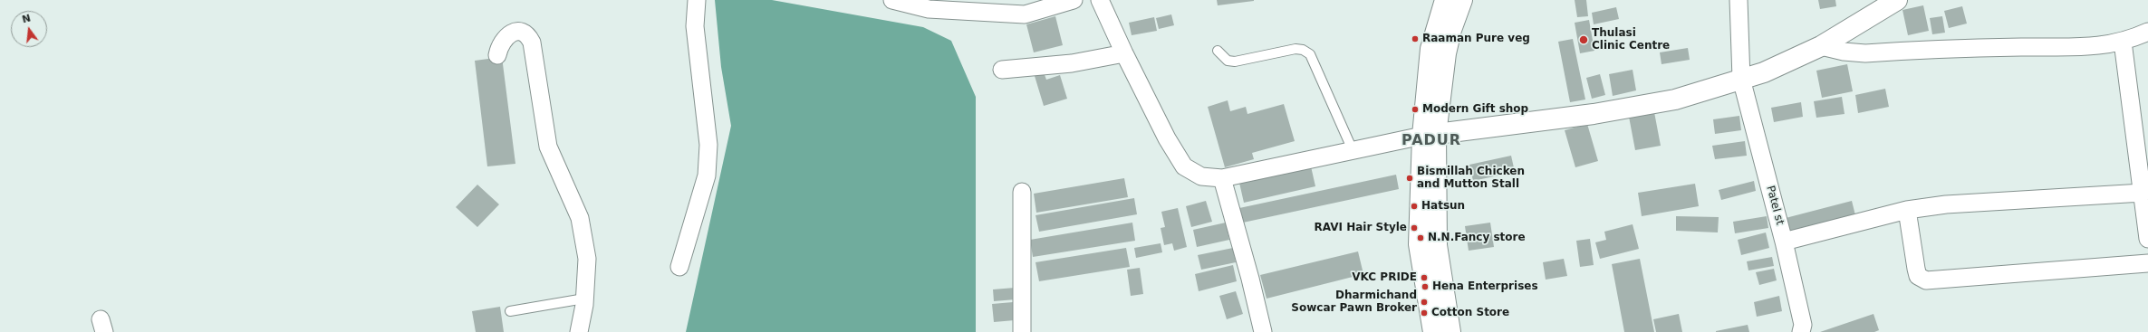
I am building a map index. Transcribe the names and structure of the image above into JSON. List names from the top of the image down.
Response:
{
  "streets": {
    "street": ["Patel st"]
  },
  "districts": ["PADUR"],
  "places": [
    "Raaman Pure veg",
    "Thulasi Clinic Centre",
    "Modern Gift shop",
    "Bismillah Chicken and Mutton Stall",
    "Hatsun",
    "RAVI Hair Style",
    "N.N.Fancy store",
    "VKC PRIDE",
    "Hena Enterprises",
    "Dharmichand Sowcar Pawn Broker",
    "Cotton Store"
  ],
  "north": "top"
}
